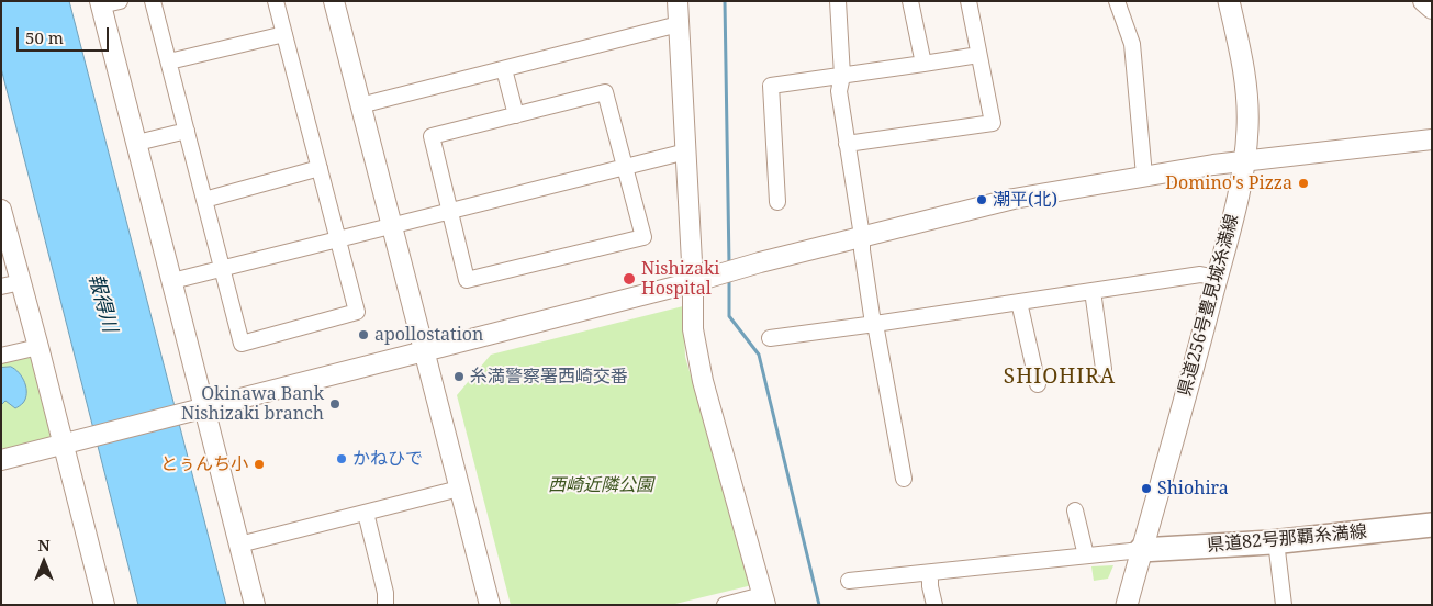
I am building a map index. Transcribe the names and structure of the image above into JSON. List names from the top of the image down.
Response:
{
  "streets": {
    "main road": ["県道256号豊見城糸満線", "県道82号那覇糸満線"]
  },
  "crossings": [
    ["県道256号豊見城糸満線", "県道82号那覇糸満線"]
  ],
  "districts": ["SHIOHIRA"],
  "water": ["報得川"],
  "parks": ["西崎近隣公園"],
  "places": [
    "Domino's Pizza",
    "潮平(北)",
    "Nishizaki Hospital",
    "apollostation",
    "糸満警察署西崎交番",
    "Okinawa Bank Nishizaki branch",
    "かねひで",
    "とぅんち小",
    "Shiohira"
  ],
  "scale_bar": "50 m",
  "north": "top"
}
